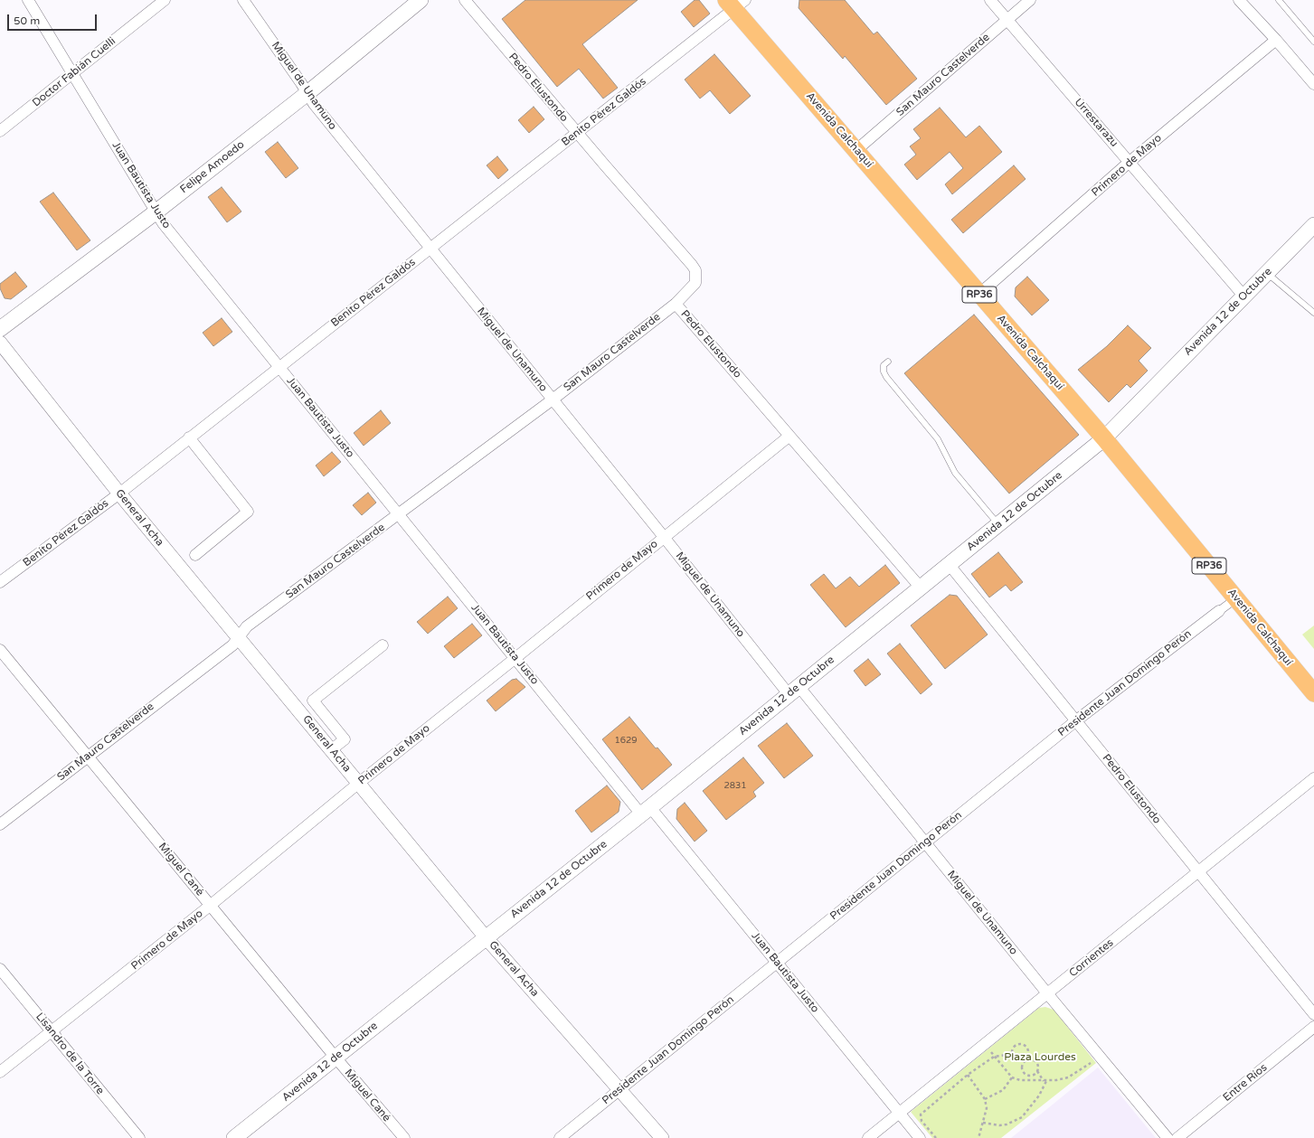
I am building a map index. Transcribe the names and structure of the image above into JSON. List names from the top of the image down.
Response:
{
  "streets": {
    "main road": [
      "Avenida Calchaquí",
      "Felipe Amoedo",
      "RP36",
      "Avenida 12 de Octubre"
    ],
    "street": [
      "Doctor Fabián Cuelli",
      "San Mauro Castelverde",
      "Miguel de Unamuno",
      "Pedro Elustondo",
      "Benito Pérez Galdós",
      "Urrestarazu",
      "Primero de Mayo",
      "Juan Bautista Justo",
      "General Acha",
      "Presidente Juan Domingo Perón",
      "Miguel Cané",
      "Corrientes",
      "Lisandro de la Torre",
      "Entre Ríos"
    ]
  },
  "crossings": [
    ["Doctor Fabián Cuelli", "Juan Bautista Justo"],
    ["San Mauro Castelverde", "Miguel de Unamuno"],
    ["San Mauro Castelverde", "Pedro Elustondo"],
    ["San Mauro Castelverde", "Urrestarazu"],
    ["San Mauro Castelverde", "Avenida Calchaquí"],
    ["San Mauro Castelverde", "Juan Bautista Justo"],
    ["San Mauro Castelverde", "General Acha"],
    ["San Mauro Castelverde", "Miguel Cané"],
    ["Miguel de Unamuno", "Benito Pérez Galdós"],
    ["Miguel de Unamuno", "Primero de Mayo"],
    ["Miguel de Unamuno", "Felipe Amoedo"],
    ["Miguel de Unamuno", "Avenida 12 de Octubre"],
    ["Miguel de Unamuno", "Presidente Juan Domingo Perón"],
    ["Miguel de Unamuno", "Corrientes"],
    ["Pedro Elustondo", "Benito Pérez Galdós"],
    ["Pedro Elustondo", "Primero de Mayo"],
    ["Pedro Elustondo", "Avenida 12 de Octubre"],
    ["Pedro Elustondo", "Presidente Juan Domingo Perón"],
    ["Pedro Elustondo", "Corrientes"],
    ["Benito Pérez Galdós", "Avenida Calchaquí"],
    ["Benito Pérez Galdós", "Juan Bautista Justo"],
    ["Benito Pérez Galdós", "General Acha"],
    ["Urrestarazu", "Primero de Mayo"],
    ["Urrestarazu", "Avenida 12 de Octubre"],
    ["Avenida Calchaquí", "Primero de Mayo"],
    ["Avenida Calchaquí", "Avenida 12 de Octubre"],
    ["Avenida Calchaquí", "Presidente Juan Domingo Perón"],
    ["Primero de Mayo", "Juan Bautista Justo"],
    ["Primero de Mayo", "General Acha"],
    ["Primero de Mayo", "Miguel Cané"],
    ["Primero de Mayo", "Lisandro de la Torre"],
    ["Felipe Amoedo", "Juan Bautista Justo"],
    ["Juan Bautista Justo", "Avenida 12 de Octubre"],
    ["Juan Bautista Justo", "Presidente Juan Domingo Perón"],
    ["Juan Bautista Justo", "Corrientes"],
    ["Avenida 12 de Octubre", "General Acha"],
    ["Avenida 12 de Octubre", "Miguel Cané"],
    ["General Acha", "Presidente Juan Domingo Perón"]
  ],
  "parks": ["Plaza Lourdes"],
  "house_numbers": ["1629", "2831"],
  "scale_bar": "50 m"
}
